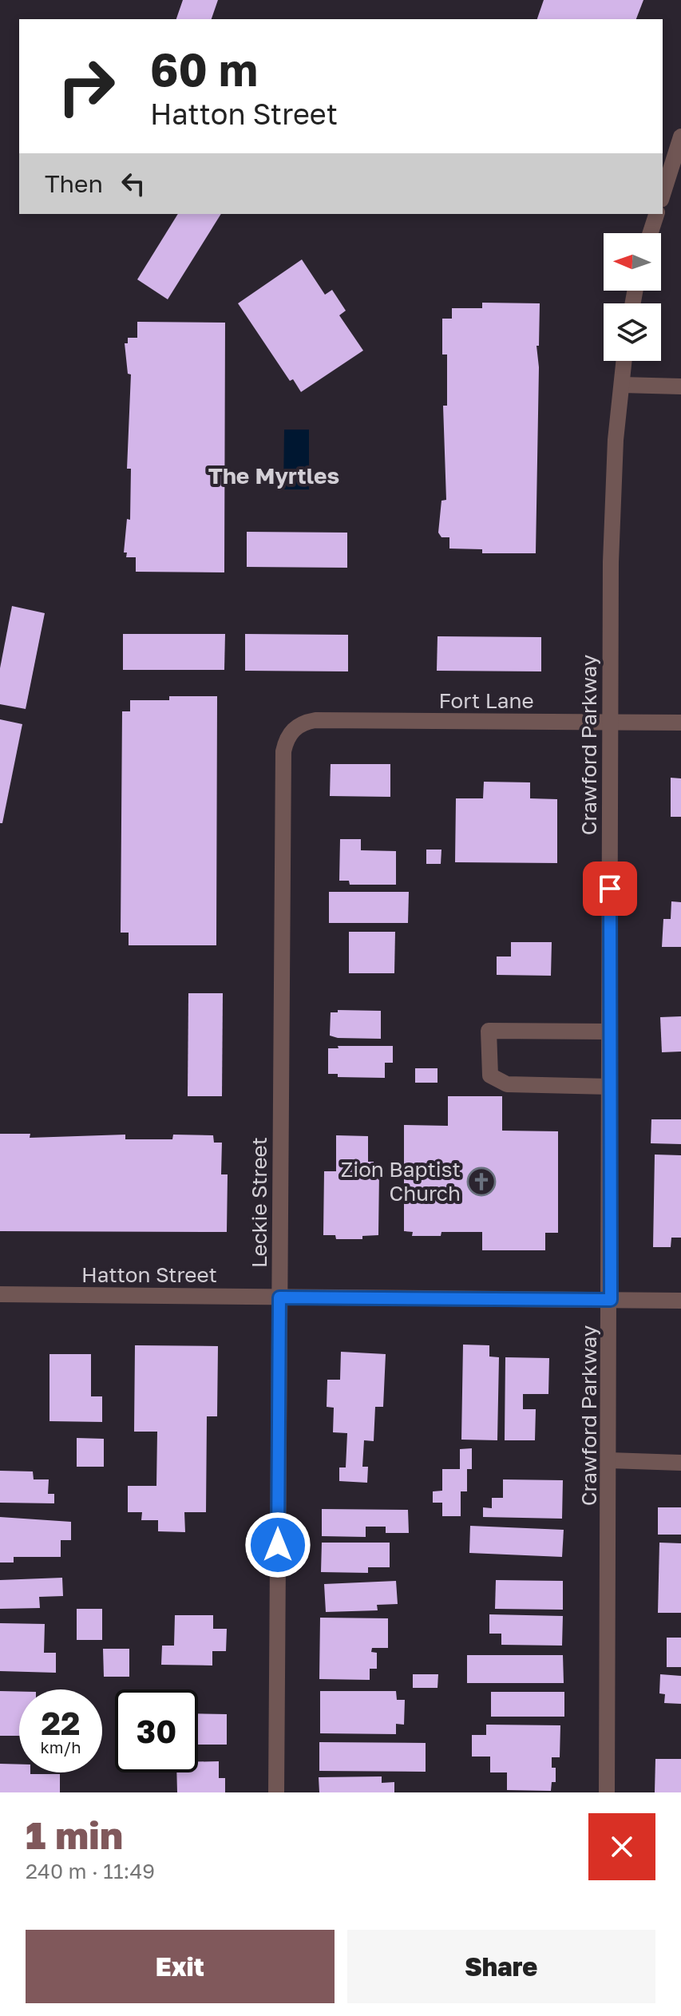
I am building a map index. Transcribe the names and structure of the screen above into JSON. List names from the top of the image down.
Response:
{
  "streets": {
    "street": [
      "Fort Lane",
      "Crawford Parkway",
      "Leckie Street",
      "Hatton Street"
    ]
  },
  "crossings": [
    ["Fort Lane", "Crawford Parkway"],
    ["Fort Lane", "Leckie Street"],
    ["Crawford Parkway", "Hatton Street"],
    ["Leckie Street", "Hatton Street"]
  ],
  "districts": ["The Myrtles"],
  "places": {
    "church": ["Zion Baptist Church"]
  },
  "north": "left",
  "page": {
    "turn": ["60 m", "Hatton Street"],
    "then": "Then",
    "speed": "22 km/h",
    "limit": "30",
    "heading": ["1 min", "240 m · 11:49"],
    "buttons": ["Exit", "Share"]
  }
}
